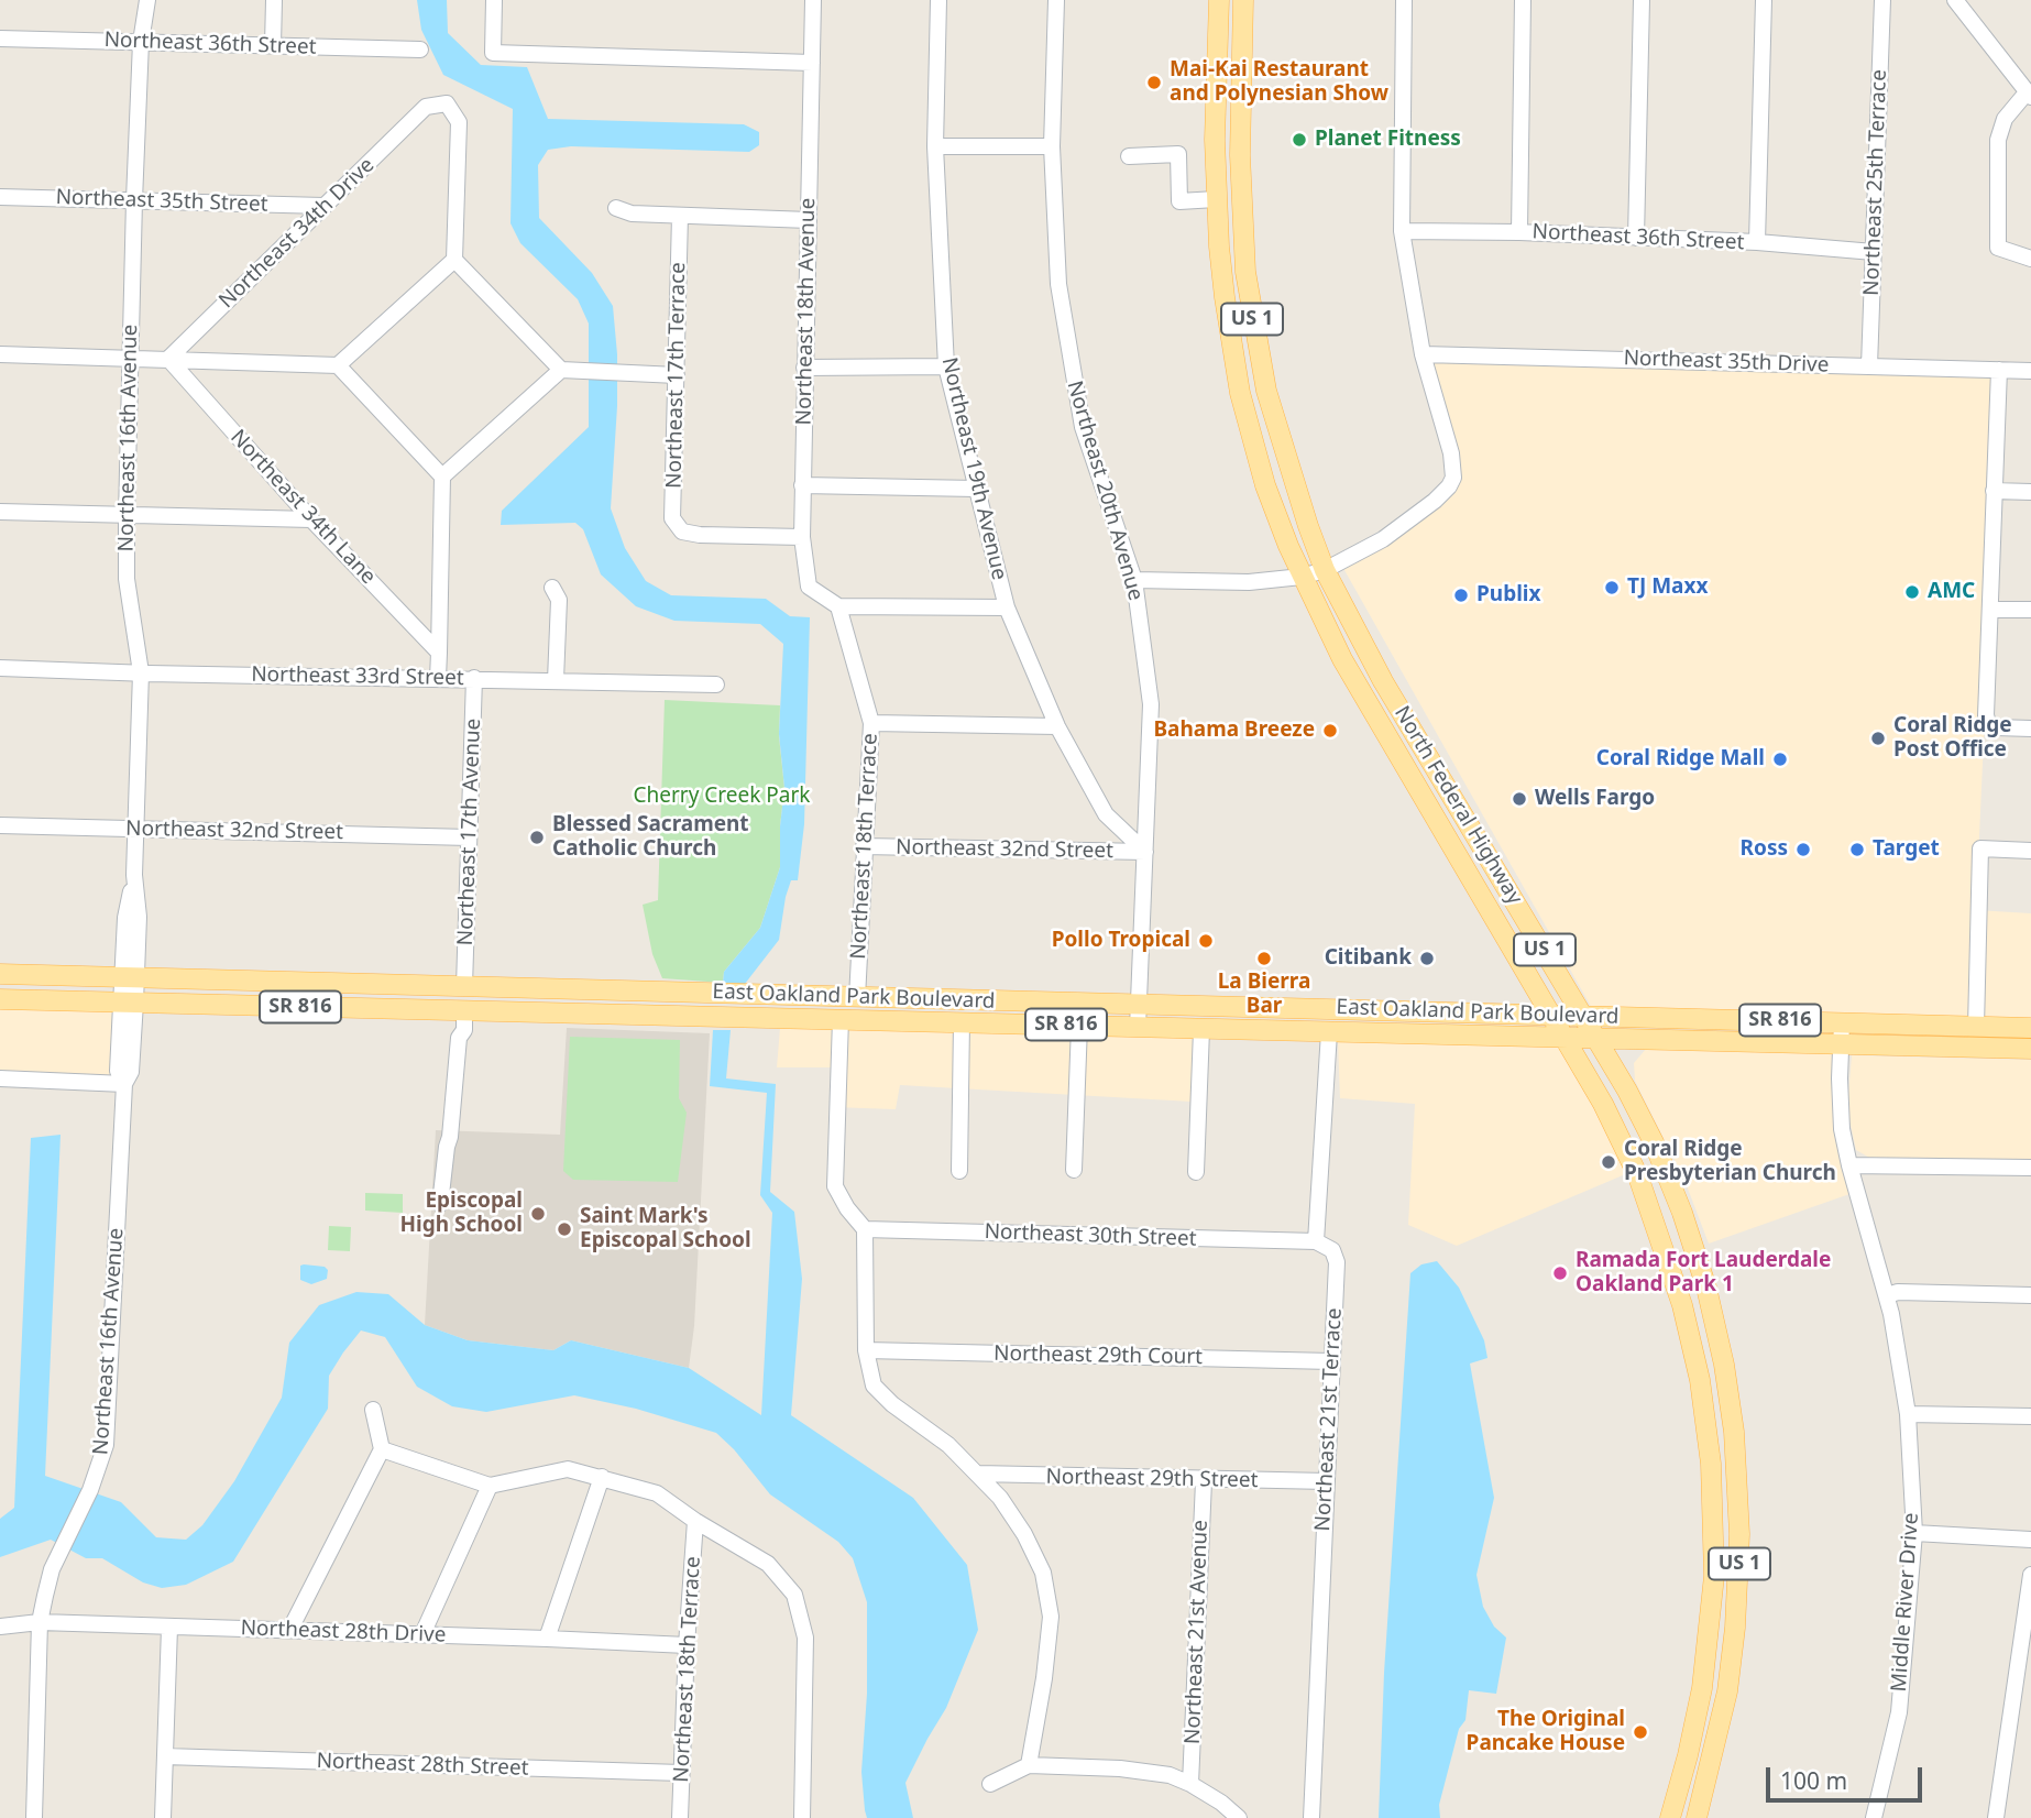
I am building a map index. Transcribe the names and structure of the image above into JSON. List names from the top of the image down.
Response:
{
  "streets": {
    "main road": [
      "US 1",
      "North Federal Highway",
      "East Oakland Park Boulevard",
      "SR 816"
    ],
    "street": [
      "Northeast 36th Street",
      "Northeast 25th Terrace",
      "Northeast 35th Street",
      "Northeast 34th Drive",
      "Northeast 18th Avenue",
      "Northeast 35th Drive",
      "Northeast 17th Terrace",
      "Northeast 16th Avenue",
      "Northeast 19th Avenue",
      "Northeast 20th Avenue",
      "Northeast 34th Lane",
      "Northeast 33rd Street",
      "Northeast 32nd Street",
      "Northeast 17th Avenue",
      "Northeast 18th Terrace",
      "Northeast 30th Street",
      "Northeast 29th Court",
      "Northeast 21st Terrace",
      "Northeast 29th Street",
      "Middle River Drive",
      "Northeast 28th Drive",
      "Northeast 21st Avenue",
      "Northeast 28th Street"
    ]
  },
  "crossings": [
    ["Northeast 36th Street", "Northeast 25th Terrace"],
    ["Northeast 36th Street", "Northeast 16th Avenue"],
    ["Northeast 25th Terrace", "Northeast 35th Drive"],
    ["Northeast 35th Street", "Northeast 34th Drive"],
    ["Northeast 35th Street", "Northeast 16th Avenue"],
    ["Northeast 34th Drive", "Northeast 34th Lane"],
    ["Northeast 18th Avenue", "Northeast 17th Terrace"],
    ["Northeast 18th Avenue", "Northeast 18th Terrace"],
    ["Northeast 16th Avenue", "Northeast 33rd Street"],
    ["Northeast 16th Avenue", "Northeast 32nd Street"],
    ["Northeast 16th Avenue", "East Oakland Park Boulevard"],
    ["Northeast 16th Avenue", "Northeast 28th Drive"],
    ["Northeast 19th Avenue", "Northeast 20th Avenue"],
    ["Northeast 19th Avenue", "Northeast 32nd Street"],
    ["Northeast 20th Avenue", "Northeast 32nd Street"],
    ["Northeast 20th Avenue", "East Oakland Park Boulevard"],
    ["Northeast 33rd Street", "Northeast 17th Avenue"],
    ["North Federal Highway", "East Oakland Park Boulevard"],
    ["Northeast 32nd Street", "Northeast 17th Avenue"],
    ["Northeast 32nd Street", "Northeast 18th Terrace"],
    ["Northeast 17th Avenue", "East Oakland Park Boulevard"],
    ["Northeast 18th Terrace", "East Oakland Park Boulevard"],
    ["Northeast 18th Terrace", "Northeast 28th Drive"],
    ["Northeast 18th Terrace", "Northeast 28th Street"],
    ["East Oakland Park Boulevard", "Middle River Drive"],
    ["Northeast 30th Street", "Northeast 21st Terrace"],
    ["Northeast 29th Court", "Northeast 21st Terrace"],
    ["Northeast 21st Terrace", "Northeast 29th Street"],
    ["Northeast 29th Street", "Northeast 21st Avenue"]
  ],
  "parks": ["Cherry Creek Park"],
  "places": [
    "Mai-Kai Restaurant and Polynesian Show",
    "Planet Fitness",
    "TJ Maxx",
    "AMC",
    "Publix",
    "Bahama Breeze",
    "Coral Ridge Post Office",
    "Coral Ridge Mall",
    "Wells Fargo",
    "Blessed Sacrament Catholic Church",
    "Ross",
    "Target",
    "Pollo Tropical",
    "La Bierra Bar",
    "Citibank",
    "Coral Ridge Presbyterian Church",
    "Episcopal High School",
    "Saint Mark's Episcopal School",
    "Ramada Fort Lauderdale Oakland Park 1",
    "The Original Pancake House"
  ],
  "scale_bar": "100 m"
}
